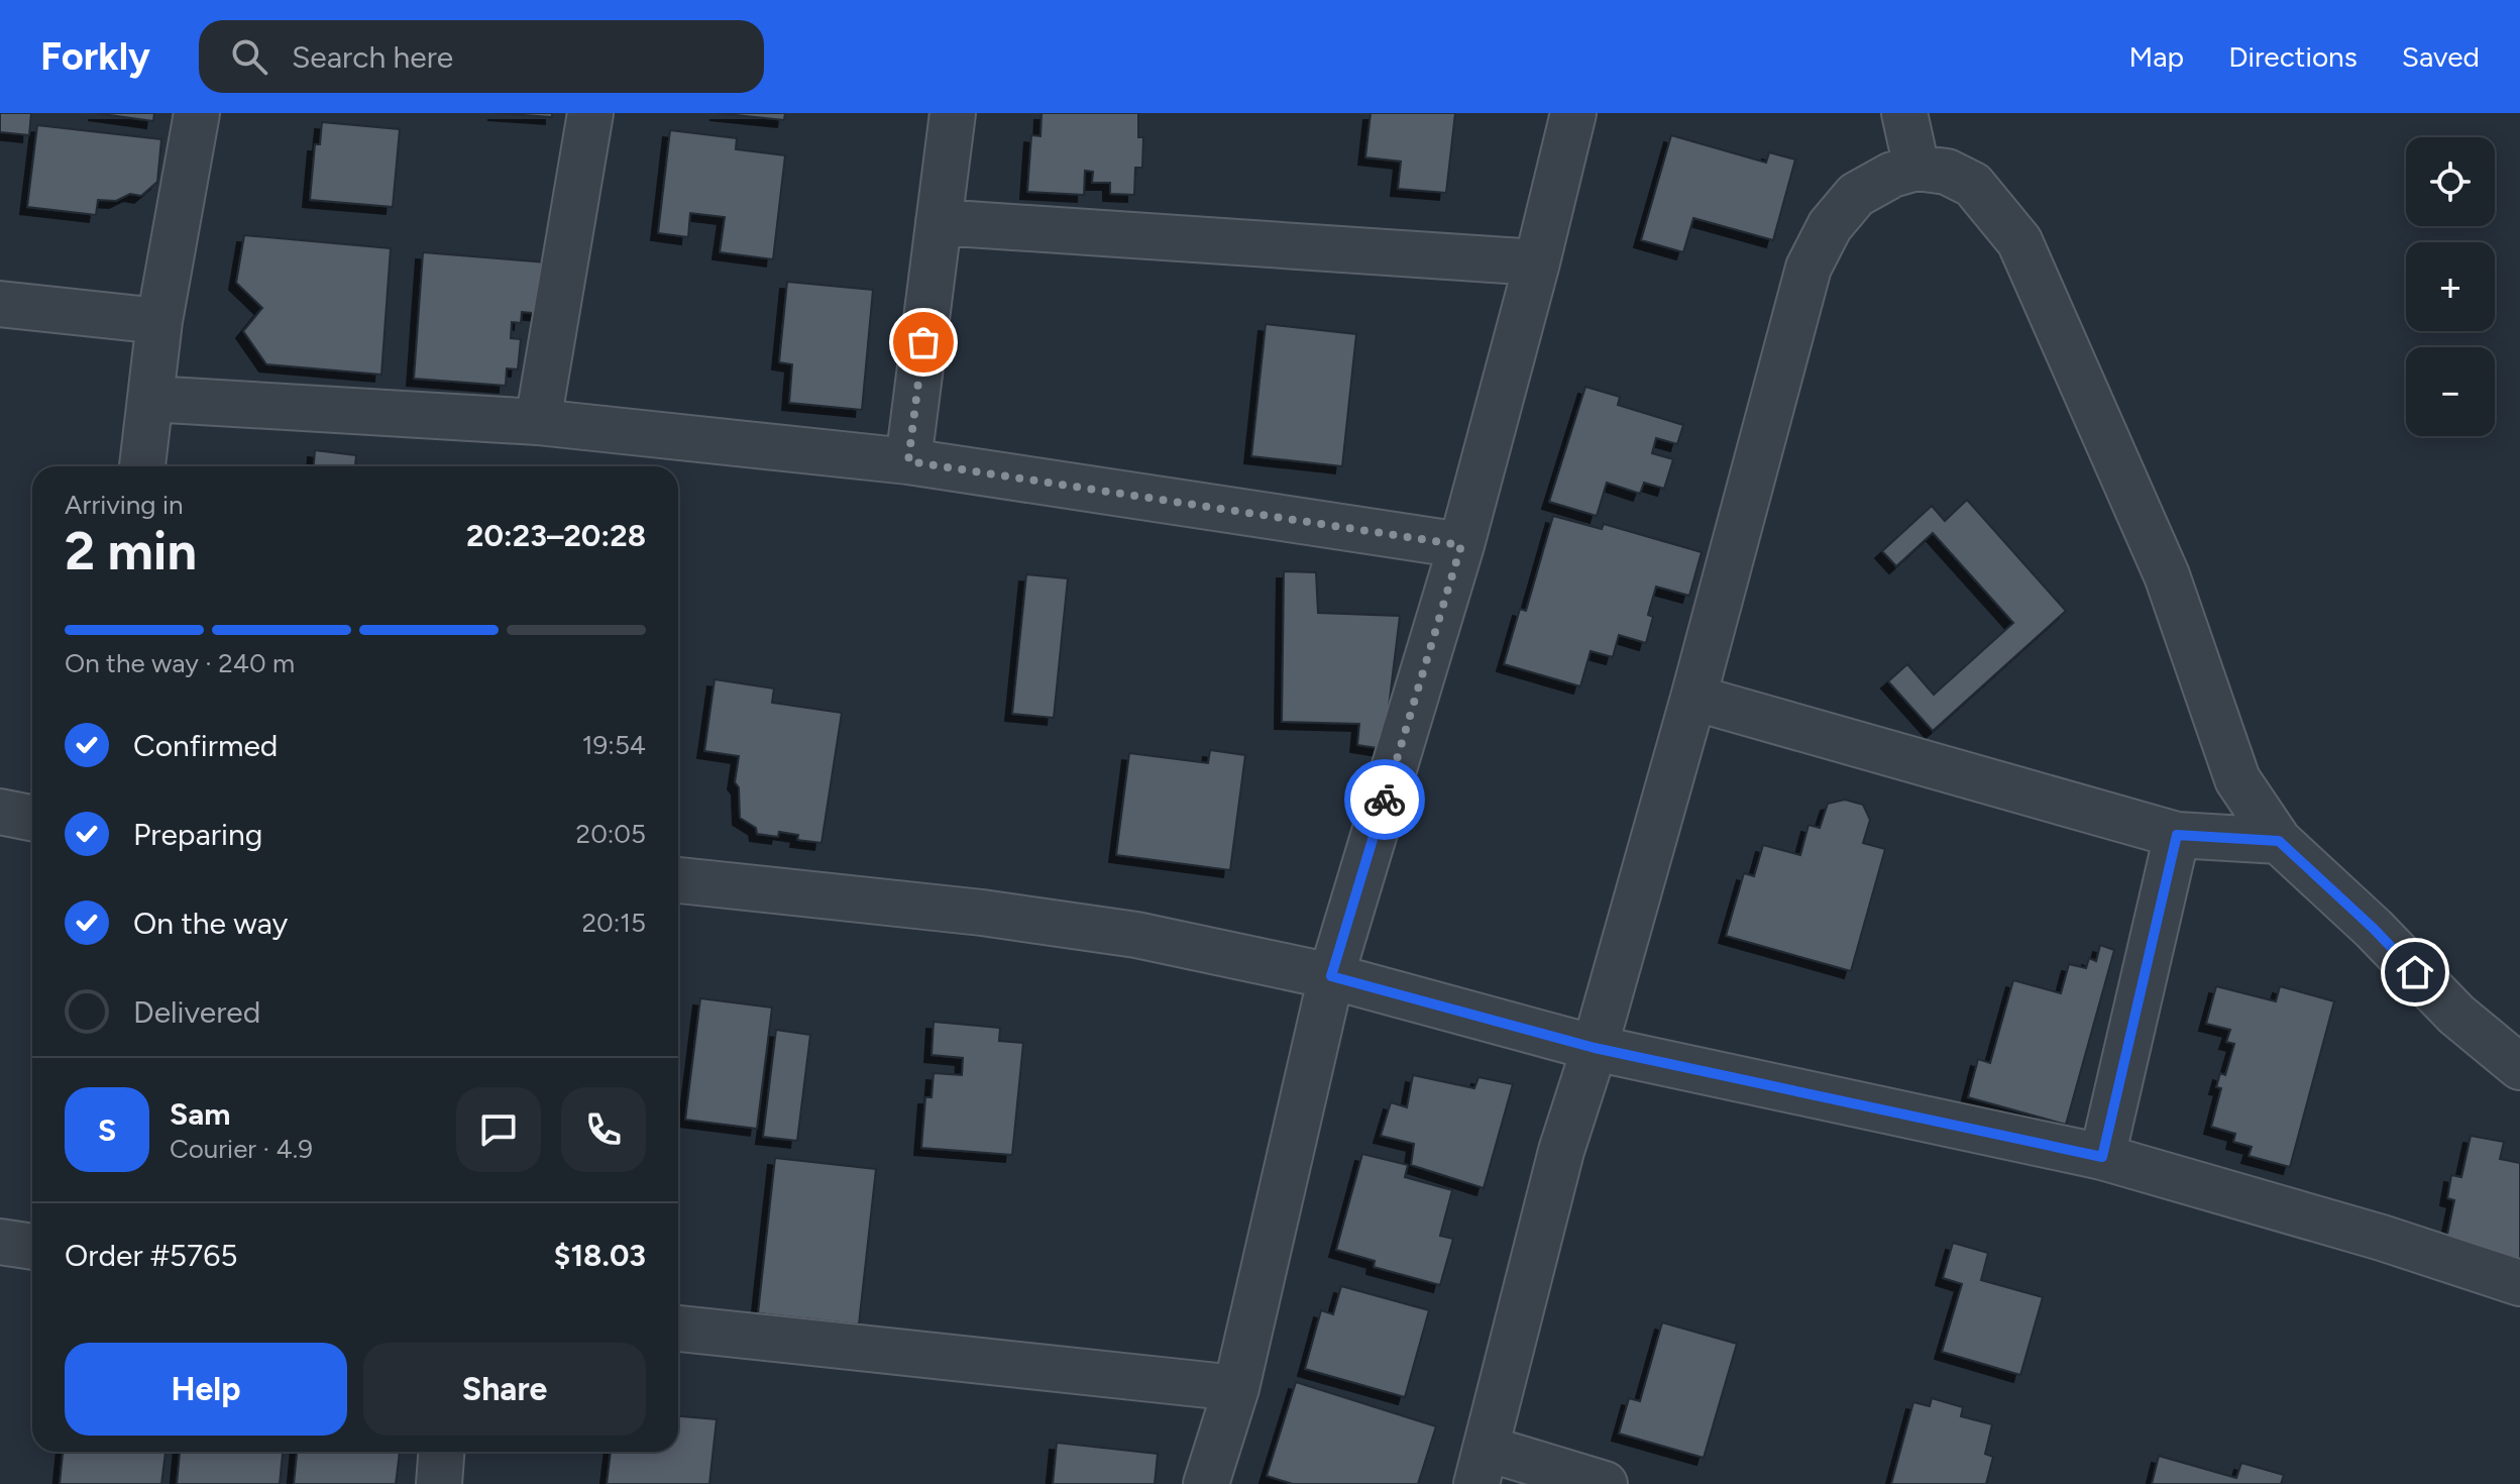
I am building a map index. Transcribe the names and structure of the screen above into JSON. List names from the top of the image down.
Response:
{
  "page": {
    "header": "Forkly",
    "search": "Search here",
    "nav": ["Map", "Directions", "Saved"],
    "map_buttons": ["+", "−"],
    "heading": ["2 min", "Arriving in", "20:23–20:28"],
    "panel": [
      "Sam",
      "Courier · 4.9",
      "Order #5765",
      "$18.03"
    ],
    "bar": "On the way · 240 m",
    "list": [
      ["Confirmed", "19:54"],
      ["Preparing", "20:05"],
      ["On the way", "20:15"],
      "Delivered"
    ],
    "round": "S",
    "buttons": ["Help", "Share"]
  }
}
